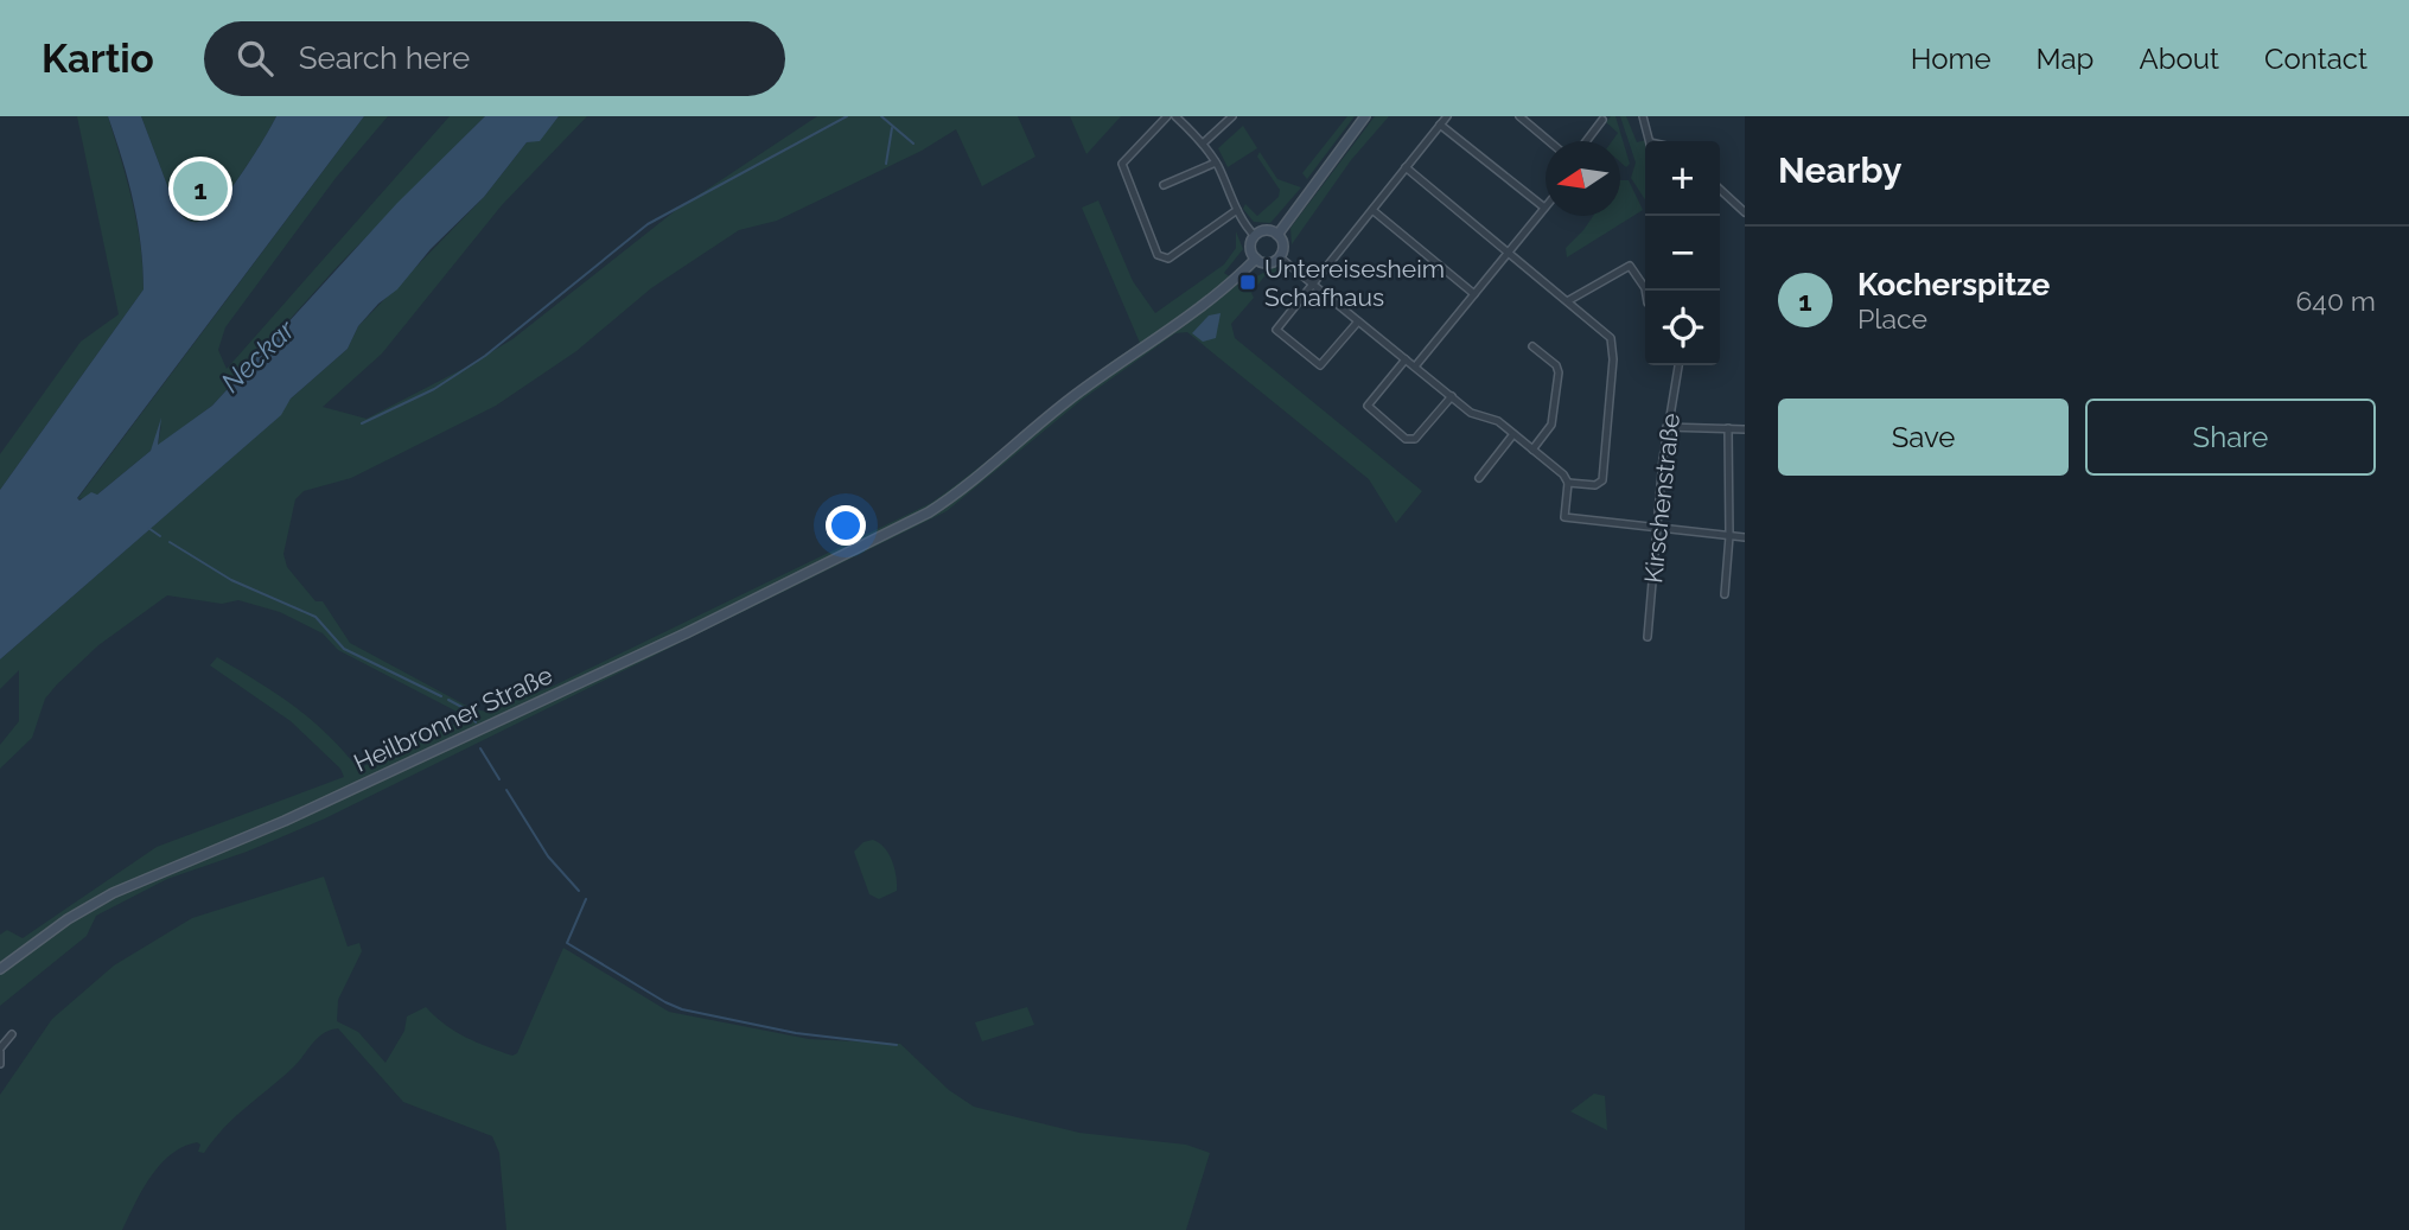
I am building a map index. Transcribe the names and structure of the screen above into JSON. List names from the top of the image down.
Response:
{
  "streets": {
    "main road": ["Heilbronner Straße"],
    "street": ["Kirschenstraße"]
  },
  "water": ["Neckar"],
  "places": {
    "transit": ["Untereisesheim Schafhaus"]
  },
  "north": "left",
  "page": {
    "header": "Kartio",
    "search": "Search here",
    "nav": [
      "Home",
      "Map",
      "About",
      "Contact"
    ],
    "heading": "Nearby",
    "map_buttons": ["+", "−"],
    "pins": "1",
    "list": [
      {
        "mark": "1",
        "name": "Kocherspitze",
        "note": "Place",
        "value": "640 m"
      }
    ],
    "buttons": ["Save", "Share"]
  }
}
